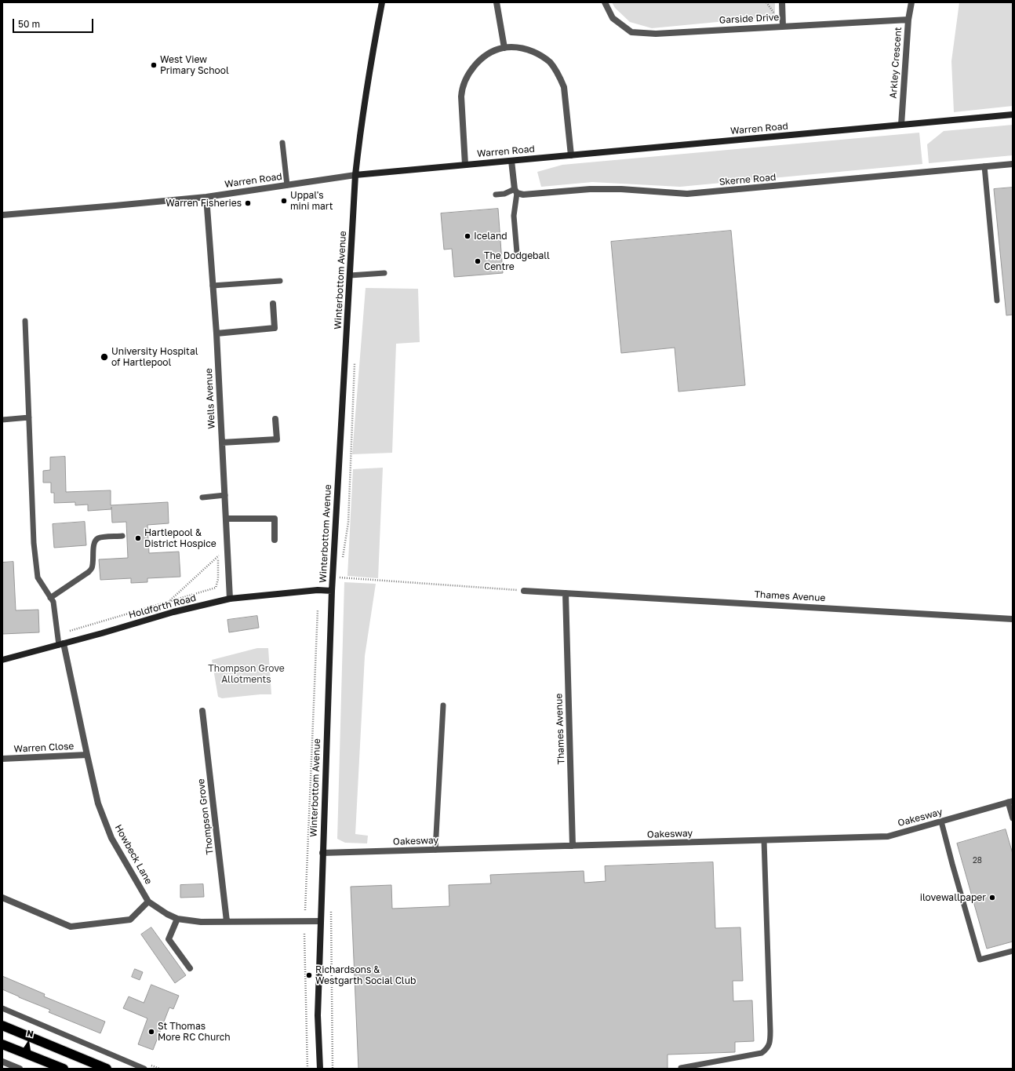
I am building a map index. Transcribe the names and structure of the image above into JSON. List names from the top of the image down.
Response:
{
  "streets": {
    "street": [
      "Garside Drive",
      "Arkley Crescent",
      "Warren Road",
      "Skerne Road",
      "Winterbottom Avenue",
      "Wells Avenue",
      "Thames Avenue",
      "Holdforth Road",
      "Warren Close",
      "Thompson Grove",
      "Oakesway",
      "Howbeck Lane"
    ]
  },
  "crossings": [
    ["Garside Drive", "Arkley Crescent"],
    ["Arkley Crescent", "Warren Road"],
    ["Warren Road", "Winterbottom Avenue"],
    ["Warren Road", "Wells Avenue"],
    ["Winterbottom Avenue", "Holdforth Road"],
    ["Winterbottom Avenue", "Oakesway"],
    ["Winterbottom Avenue", "Howbeck Lane"],
    ["Wells Avenue", "Holdforth Road"],
    ["Thames Avenue", "Oakesway"],
    ["Holdforth Road", "Howbeck Lane"],
    ["Warren Close", "Howbeck Lane"],
    ["Thompson Grove", "Howbeck Lane"]
  ],
  "parks": ["Thompson Grove Allotments"],
  "places": [
    "West View Primary School",
    "Uppal's mini mart",
    "Warren Fisheries",
    "Iceland",
    "The Dodgeball Centre",
    "University Hospital of Hartlepool",
    "Hartlepool & District Hospice",
    "ilovewallpaper",
    "Richardsons & Westgarth Social Club",
    "St Thomas More RC Church"
  ],
  "house_numbers": ["28"],
  "scale_bar": "50 m",
  "north": "top"
}
